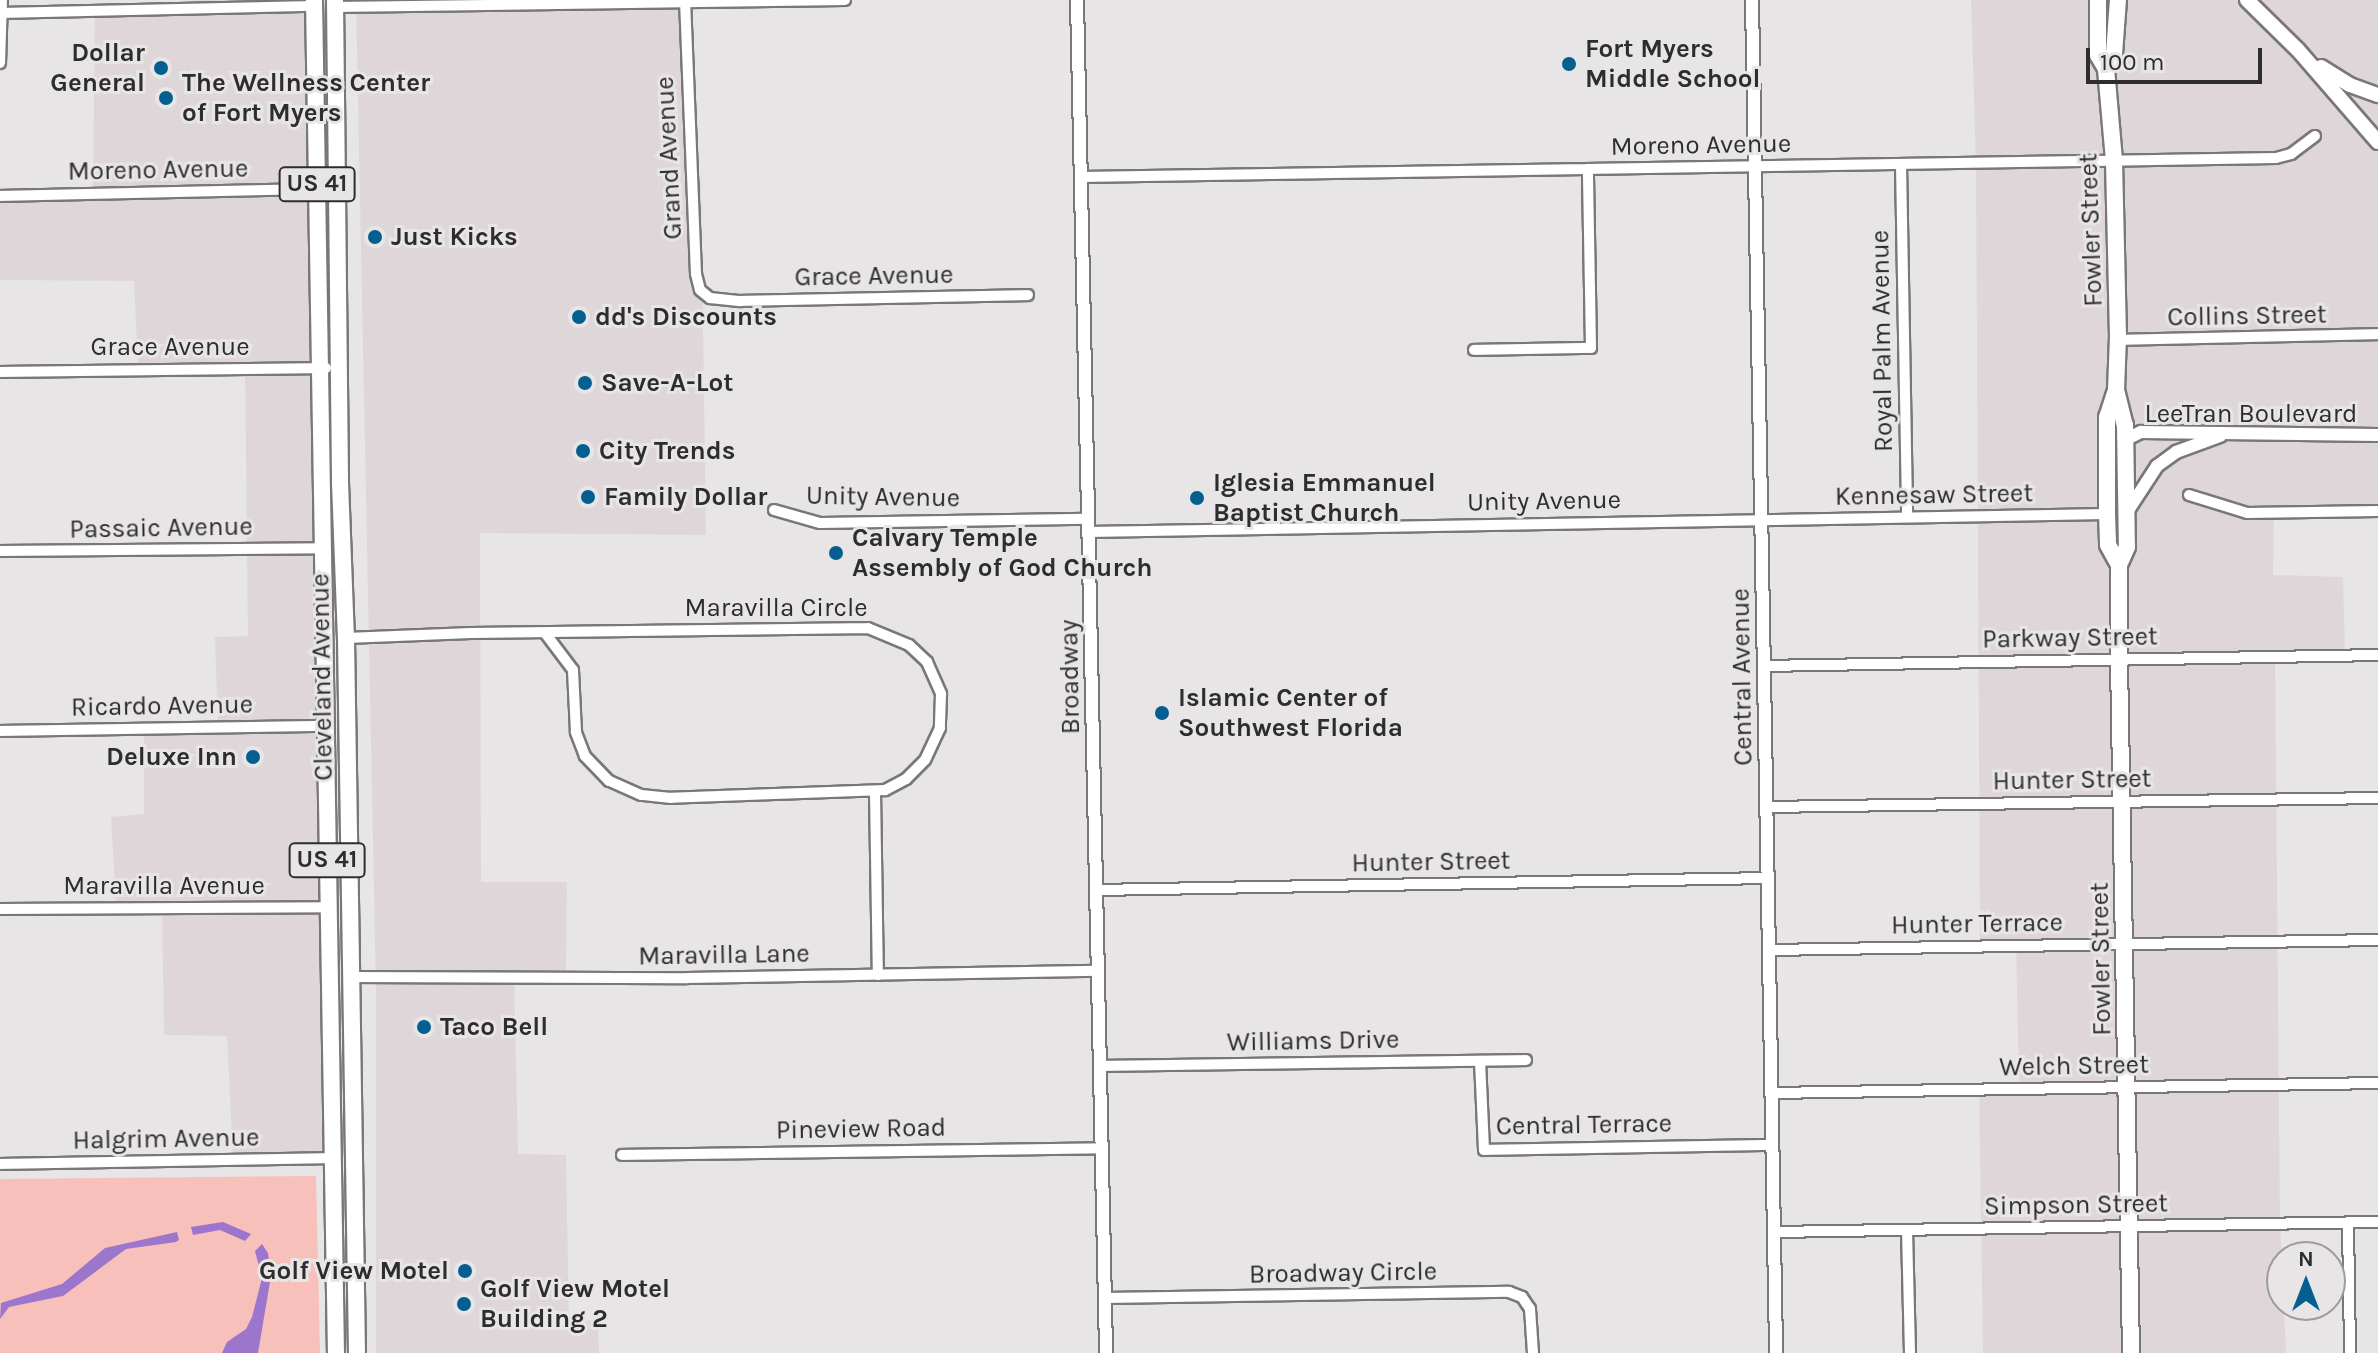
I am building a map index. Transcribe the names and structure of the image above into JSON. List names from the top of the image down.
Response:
{
  "streets": {
    "main road": ["US 41", "Fowler Street", "Cleveland Avenue"],
    "street": [
      "Moreno Avenue",
      "Grand Avenue",
      "Grace Avenue",
      "Collins Street",
      "Royal Palm Avenue",
      "LeeTran Boulevard",
      "Kennesaw Street",
      "Unity Avenue",
      "Passaic Avenue",
      "Maravilla Circle",
      "Parkway Street",
      "Broadway",
      "Central Avenue",
      "Ricardo Avenue",
      "Hunter Street",
      "Maravilla Avenue",
      "Hunter Terrace",
      "Maravilla Lane",
      "Williams Drive",
      "Welch Street",
      "Central Terrace",
      "Pineview Road",
      "Halgrim Avenue",
      "Simpson Street",
      "Broadway Circle"
    ]
  },
  "crossings": [
    ["Moreno Avenue", "Fowler Street"],
    ["Moreno Avenue", "Royal Palm Avenue"],
    ["Moreno Avenue", "Cleveland Avenue"],
    ["Moreno Avenue", "Broadway"],
    ["Moreno Avenue", "Central Avenue"],
    ["Grand Avenue", "Grace Avenue"],
    ["Fowler Street", "Collins Street"],
    ["Fowler Street", "LeeTran Boulevard"],
    ["Fowler Street", "Kennesaw Street"],
    ["Fowler Street", "Parkway Street"],
    ["Fowler Street", "Hunter Street"],
    ["Fowler Street", "Hunter Terrace"],
    ["Fowler Street", "Welch Street"],
    ["Fowler Street", "Simpson Street"],
    ["Grace Avenue", "Cleveland Avenue"],
    ["Royal Palm Avenue", "Kennesaw Street"],
    ["Kennesaw Street", "Unity Avenue"],
    ["Kennesaw Street", "Central Avenue"],
    ["Unity Avenue", "Broadway"],
    ["Unity Avenue", "Central Avenue"],
    ["Passaic Avenue", "Cleveland Avenue"],
    ["Maravilla Circle", "Cleveland Avenue"],
    ["Parkway Street", "Central Avenue"],
    ["Cleveland Avenue", "Ricardo Avenue"],
    ["Cleveland Avenue", "Maravilla Avenue"],
    ["Cleveland Avenue", "Maravilla Lane"],
    ["Cleveland Avenue", "Halgrim Avenue"],
    ["Broadway", "Hunter Street"],
    ["Broadway", "Maravilla Lane"],
    ["Broadway", "Williams Drive"],
    ["Broadway", "Pineview Road"],
    ["Broadway", "Broadway Circle"],
    ["Central Avenue", "Hunter Street"],
    ["Central Avenue", "Hunter Terrace"],
    ["Central Avenue", "Welch Street"],
    ["Central Avenue", "Central Terrace"],
    ["Central Avenue", "Simpson Street"],
    ["Williams Drive", "Central Terrace"]
  ],
  "places": [
    "Fort Myers Middle School",
    "Dollar General",
    "The Wellness Center of Fort Myers",
    "Just Kicks",
    "dd's Discounts",
    "Save-A-Lot",
    "City Trends",
    "Family Dollar",
    "Iglesia Emmanuel Baptist Church",
    "Calvary Temple Assembly of God Church",
    "Islamic Center of Southwest Florida",
    "Deluxe Inn",
    "Taco Bell",
    "Golf View Motel",
    "Golf View Motel Building 2"
  ],
  "scale_bar": "100 m",
  "north": "top"
}
